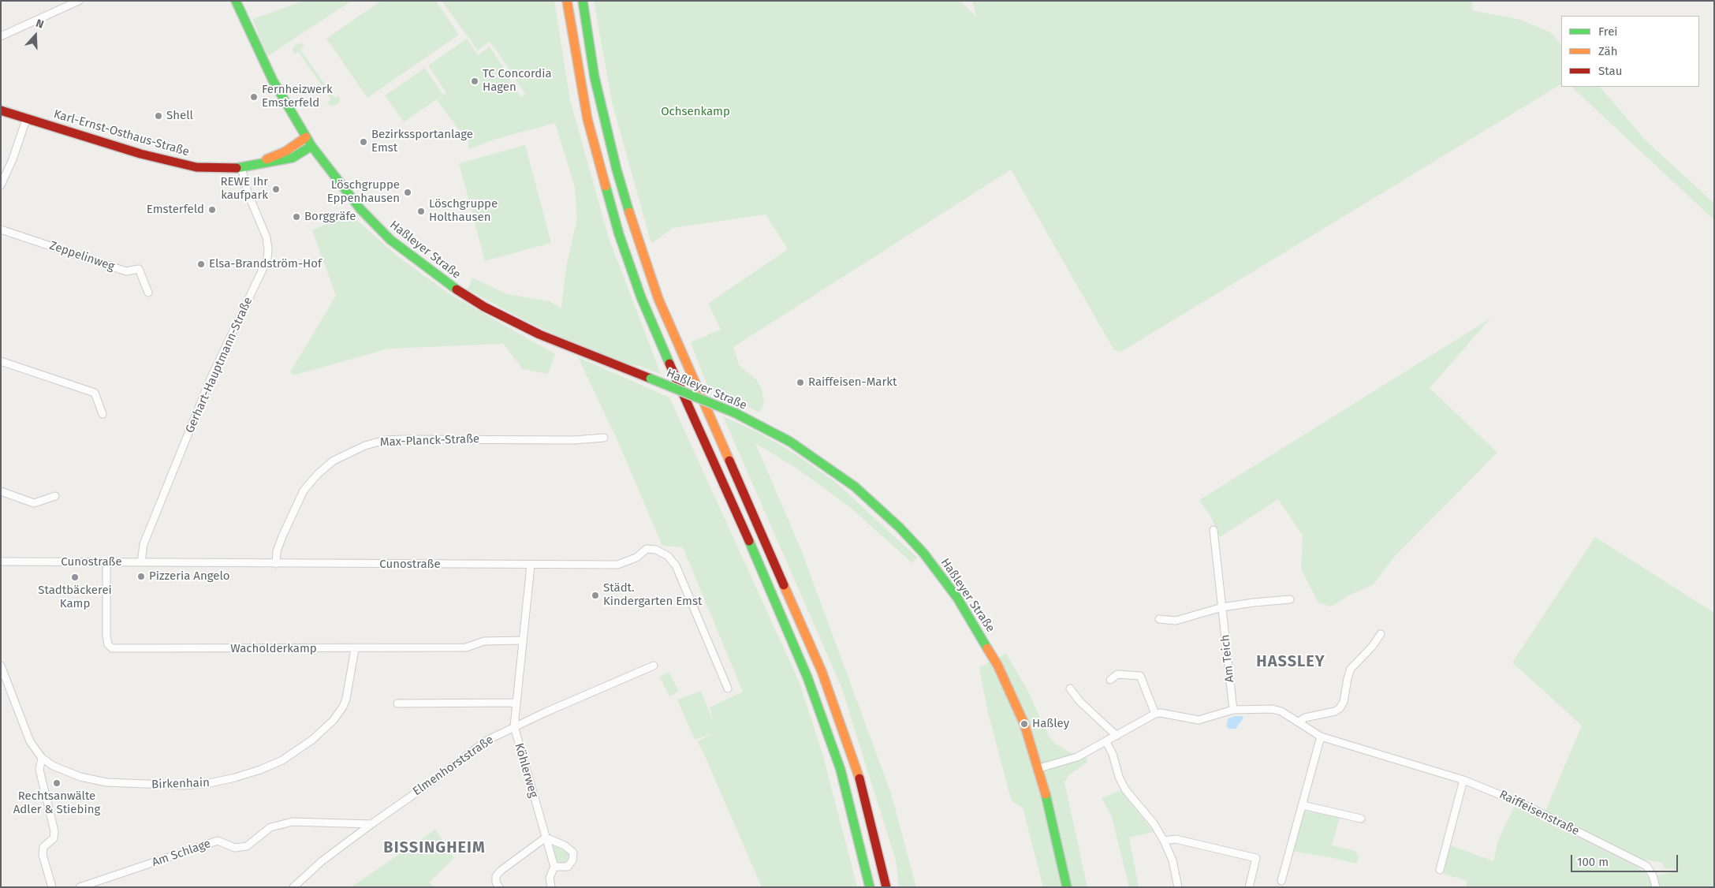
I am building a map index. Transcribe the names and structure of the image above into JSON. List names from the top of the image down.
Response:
{
  "streets": {
    "main road": ["Karl-Ernst-Osthaus-Straße", "Haßleyer Straße"],
    "street": [
      "Zeppelinweg",
      "Gerhart-Hauptmann-Straße",
      "Max-Planck-Straße",
      "Cunostraße",
      "Wacholderkamp",
      "Am Teich",
      "Elmenhorststraße",
      "Köhlerweg",
      "Birkenhain",
      "Raiffeisenstraße",
      "Am Schlage"
    ]
  },
  "crossings": [
    ["Karl-Ernst-Osthaus-Straße", "Haßleyer Straße"],
    ["Karl-Ernst-Osthaus-Straße", "Gerhart-Hauptmann-Straße"],
    ["Gerhart-Hauptmann-Straße", "Cunostraße"],
    ["Max-Planck-Straße", "Cunostraße"],
    ["Cunostraße", "Wacholderkamp"],
    ["Cunostraße", "Köhlerweg"],
    ["Wacholderkamp", "Köhlerweg"],
    ["Wacholderkamp", "Birkenhain"],
    ["Am Teich", "Raiffeisenstraße"],
    ["Elmenhorststraße", "Köhlerweg"],
    ["Elmenhorststraße", "Am Schlage"]
  ],
  "districts": ["HASSLEY", "BISSINGHEIM"],
  "parks": ["Ochsenkamp"],
  "places": [
    "TC Concordia Hagen",
    "Fernheizwerk Emsterfeld",
    "Shell",
    "Bezirkssportanlage Emst",
    "REWE Ihr kaufpark",
    "Löschgruppe Eppenhausen",
    "Emsterfeld",
    "Löschgruppe Holthausen",
    "Borggräfe",
    "Elsa-Brandström-Hof",
    "Raiffeisen-Markt",
    "Pizzeria Angelo",
    "Stadtbäckerei Kamp",
    "Städt. Kindergarten Emst",
    "Haßley",
    "Rechtsanwälte Adler & Stiebing"
  ],
  "legend": ["Frei", "Zäh", "Stau"],
  "scale_bar": "100 m",
  "north": "top"
}
